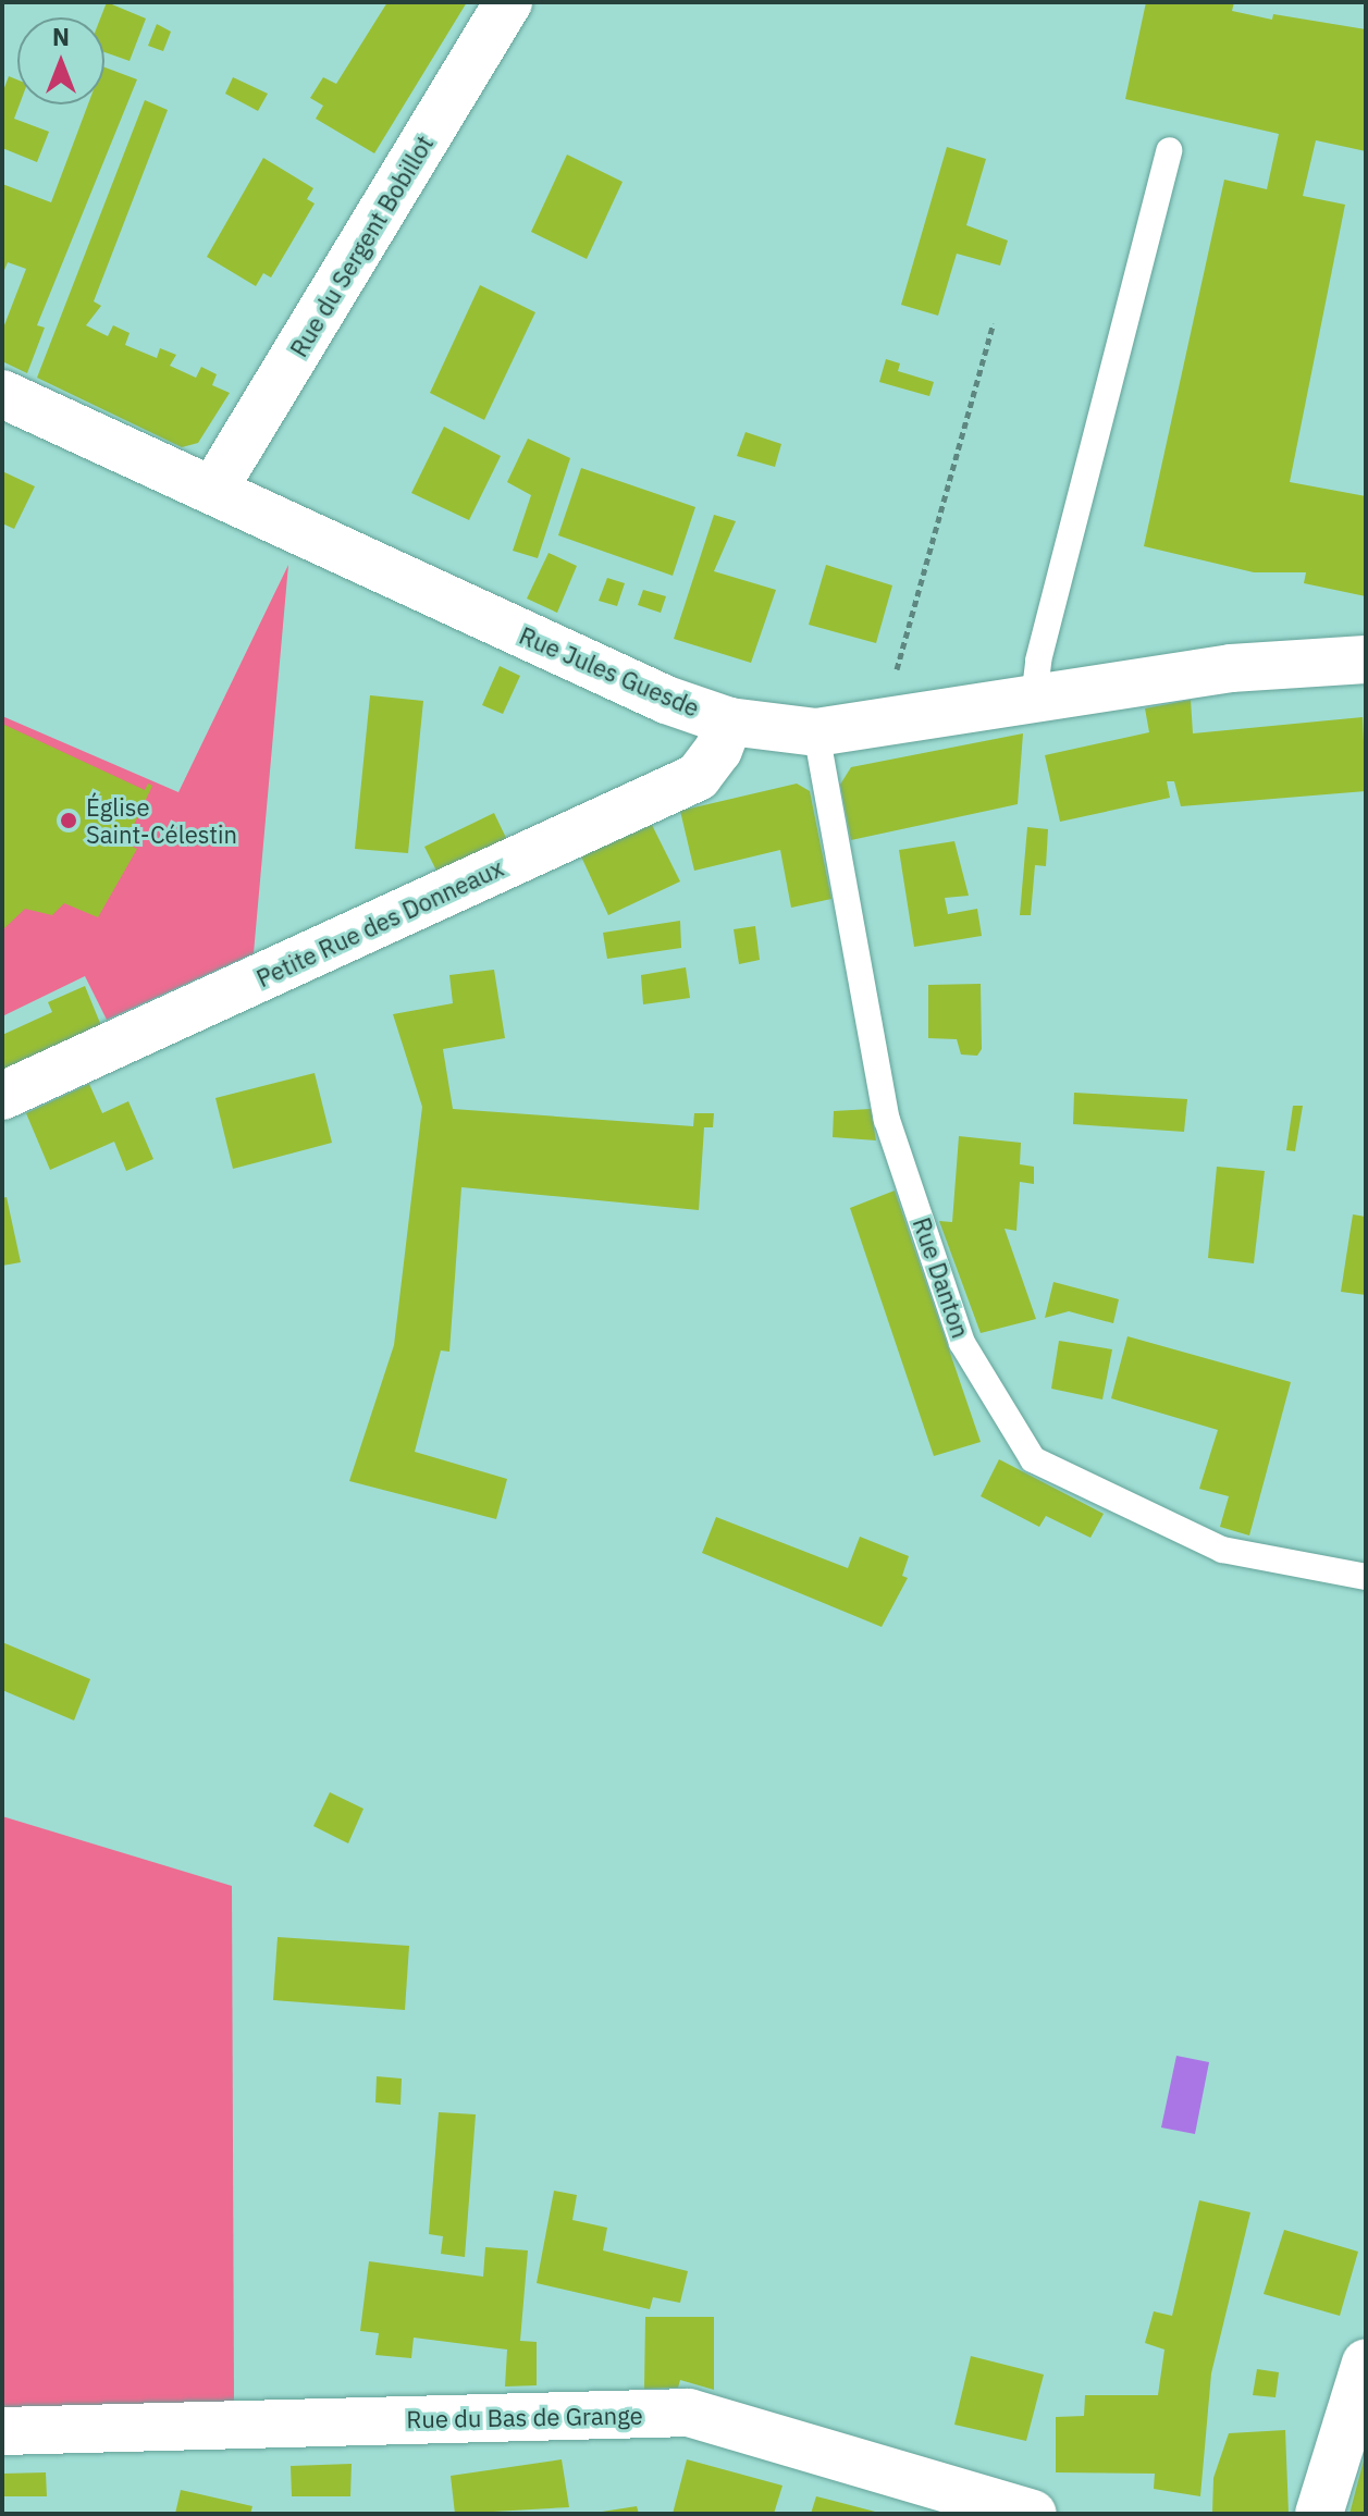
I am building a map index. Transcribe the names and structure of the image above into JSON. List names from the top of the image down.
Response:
{
  "streets": {
    "street": [
      "Rue du Sergent Bobillot",
      "Rue Jules Guesde",
      "Petite Rue des Donneaux",
      "Rue du Bas de Grange"
    ],
    "lane": ["Rue Danton"]
  },
  "crossings": [
    ["Rue du Sergent Bobillot", "Rue Jules Guesde"],
    ["Rue Jules Guesde", "Petite Rue des Donneaux"],
    ["Rue Jules Guesde", "Rue Danton"]
  ],
  "places": ["Église Saint-Célestin"],
  "north": "top"
}
